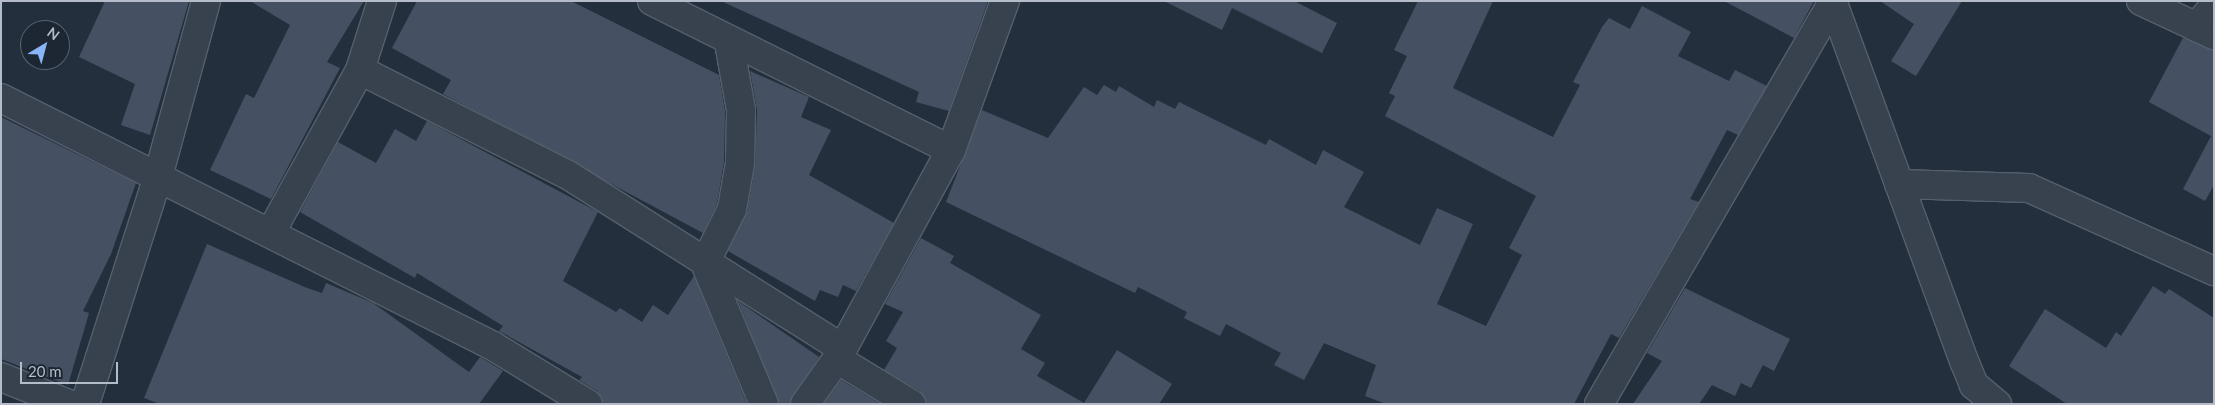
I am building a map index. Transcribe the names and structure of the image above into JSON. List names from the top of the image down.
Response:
{
  "scale_bar": "20 m",
  "north": "top right"
}
